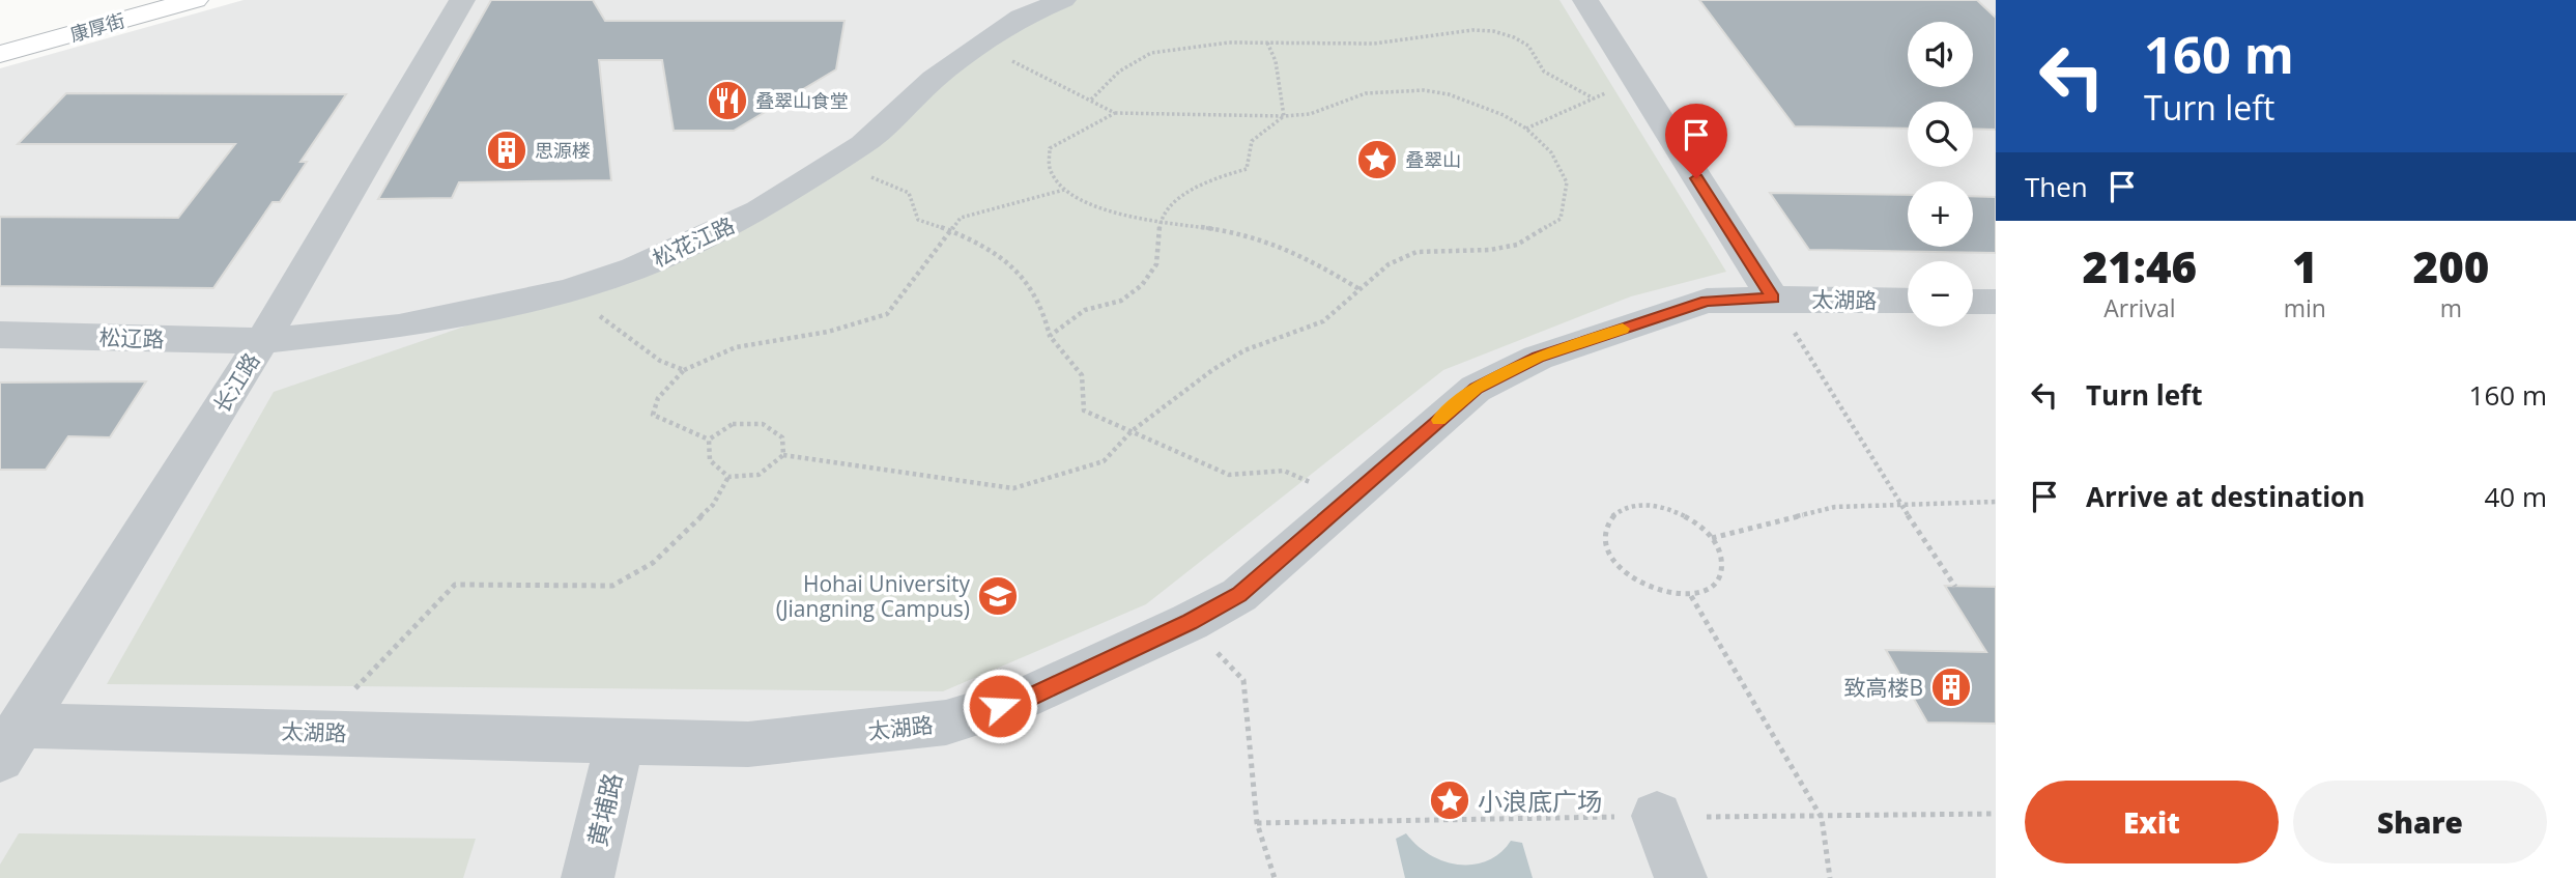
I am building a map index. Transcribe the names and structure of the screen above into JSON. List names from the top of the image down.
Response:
{
  "streets": {
    "main road": ["康厚街"],
    "street": [
      "松花江路",
      "太湖路",
      "松辽路",
      "长江路",
      "黄埔路"
    ]
  },
  "crossings": [
    ["松花江路", "松辽路"],
    ["松花江路", "长江路"],
    ["太湖路", "长江路"],
    ["太湖路", "黄埔路"],
    ["松辽路", "长江路"]
  ],
  "places": {
    "restaurant": ["叠翠山食堂"],
    "building": ["思源楼", "致高楼B"],
    "place": ["叠翠山", "小浪底广场"],
    "school or university": ["Hohai University (Jiangning Campus)"]
  },
  "page": {
    "turn": ["160 m", "Turn left"],
    "map_buttons": ["+", "−"],
    "then": "Then",
    "eta": [
      "21:46",
      "Arrival",
      "1",
      "min",
      "200",
      "m"
    ],
    "list": [
      {
        "name": "Turn left",
        "value": "160 m"
      },
      {
        "name": "Arrive at destination",
        "value": "40 m"
      }
    ],
    "buttons": ["Exit", "Share"]
  }
}
